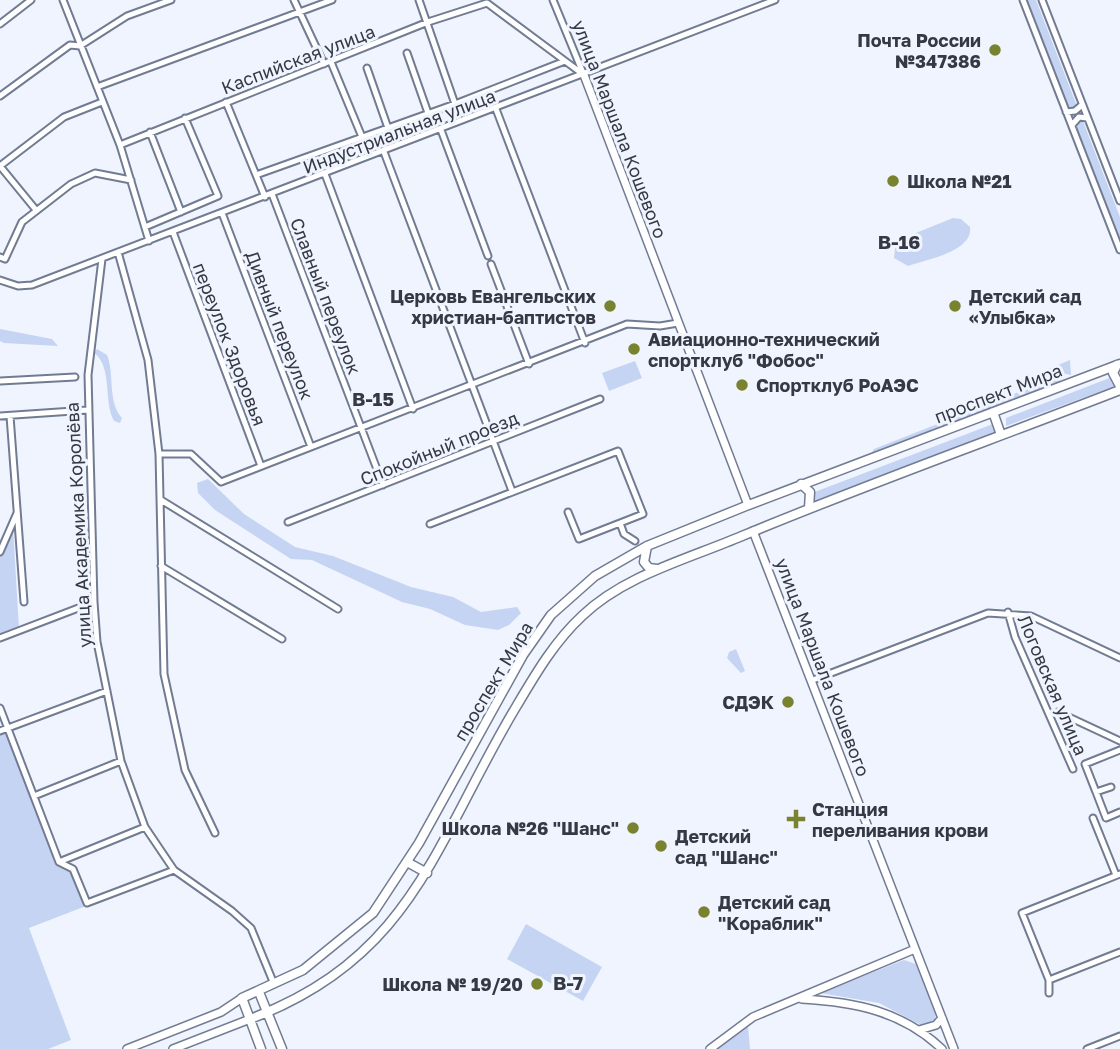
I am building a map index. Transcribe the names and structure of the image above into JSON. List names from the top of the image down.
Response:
{
  "streets": {
    "main road": ["проспект Мира"],
    "street": [
      "Каспийская улица",
      "улица Маршала Кошевого",
      "Индустриальная улица",
      "Славный переулок",
      "Дивный переулок",
      "переулок Здоровья",
      "Спокойный проезд",
      "улица Академика Королёва",
      "Логовская улица"
    ]
  },
  "crossings": [
    ["улица Маршала Кошевого", "Индустриальная улица"],
    ["улица Маршала Кошевого", "проспект Мира"],
    ["Индустриальная улица", "Славный переулок"],
    ["Индустриальная улица", "Дивный переулок"],
    ["Индустриальная улица", "переулок Здоровья"],
    ["Индустриальная улица", "улица Академика Королёва"],
    ["Славный переулок", "Спокойный проезд"],
    ["проспект Мира", "улица Академика Королёва"]
  ],
  "districts": ["В-16", "В-15", "В-7"],
  "places": {
    "other": [
      "Почта России №347386",
      "Школа №21",
      "Церковь Евангельских христиан-баптистов",
      "Детский сад «Улыбка»",
      "Авиационно-технический спортклуб \"Фобос\"",
      "Спортклуб РоАЭС",
      "СДЭК",
      "Школа №26 \"Шанс\"",
      "Детский сад \"Шанс\"",
      "Детский сад \"Кораблик\"",
      "Школа № 19/20"
    ],
    "health": ["Станция переливания крови"]
  }
}
